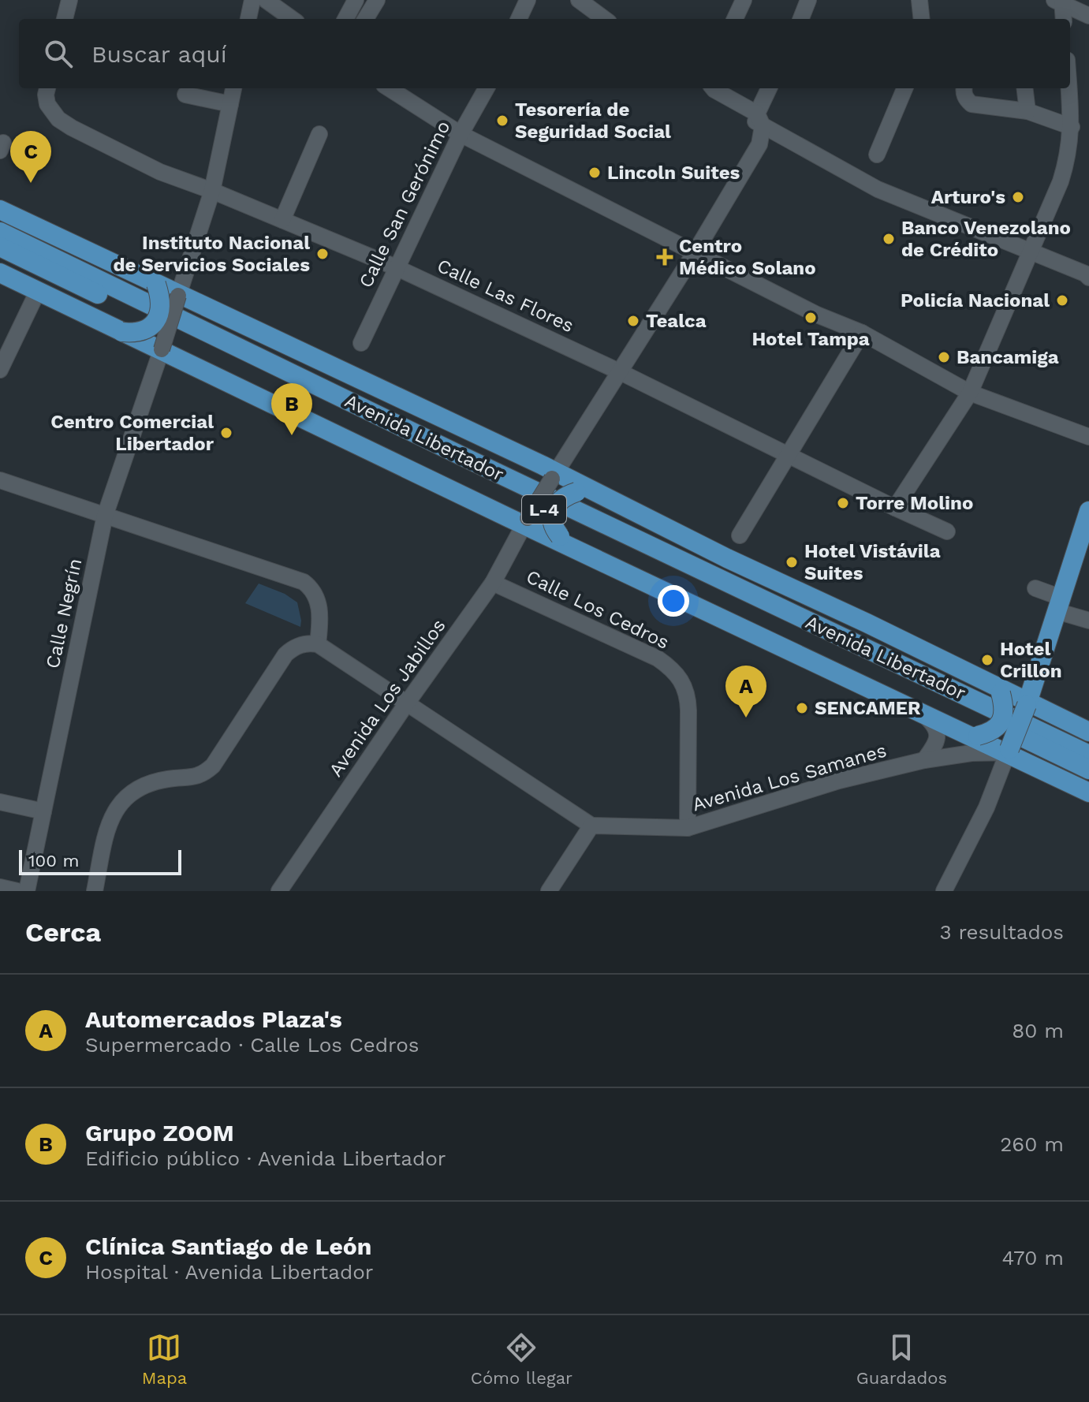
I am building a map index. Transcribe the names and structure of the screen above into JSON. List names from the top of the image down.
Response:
{
  "streets": {
    "main road": ["Avenida Libertador", "L-4"],
    "street": [
      "Calle San Gerónimo",
      "Calle Las Flores",
      "Calle Los Cedros",
      "Calle Negrín",
      "Avenida Los Jabillos",
      "Avenida Los Samanes"
    ]
  },
  "crossings": [
    ["Calle San Gerónimo", "Calle Las Flores"],
    ["Avenida Libertador", "L-4"],
    ["Avenida Libertador", "Calle Negrín"],
    ["Avenida Libertador", "Avenida Los Jabillos"],
    ["Avenida Libertador", "Avenida Los Samanes"],
    ["Calle Los Cedros", "Avenida Los Jabillos"],
    ["Calle Los Cedros", "Avenida Los Samanes"]
  ],
  "places": {
    "other": [
      "Tesorería de Seguridad Social",
      "Lincoln Suites",
      "Arturo's",
      "Banco Venezolano de Crédito",
      "Instituto Nacional de Servicios Sociales",
      "Policía Nacional",
      "Hotel Tampa",
      "Tealca",
      "Bancamiga",
      "Centro Comercial Libertador",
      "Torre Molino",
      "Hotel Vistávila Suites",
      "Hotel Crillon",
      "SENCAMER"
    ],
    "health": ["Centro Médico Solano"]
  },
  "scale_bar": "100 m",
  "page": {
    "search": "Buscar aquí",
    "pins": ["C", "B", "A"],
    "scale": "100 m",
    "heading": ["Cerca", "3 resultados"],
    "list": [
      {
        "mark": "A",
        "name": "Automercados Plaza's",
        "note": "Supermercado · Calle Los Cedros",
        "value": "80 m"
      },
      {
        "mark": "B",
        "name": "Grupo ZOOM",
        "note": "Edificio público · Avenida Libertador",
        "value": "260 m"
      },
      {
        "mark": "C",
        "name": "Clínica Santiago de León",
        "note": "Hospital · Avenida Libertador",
        "value": "470 m"
      }
    ],
    "nav": ["Mapa", "Cómo llegar", "Guardados"]
  }
}
